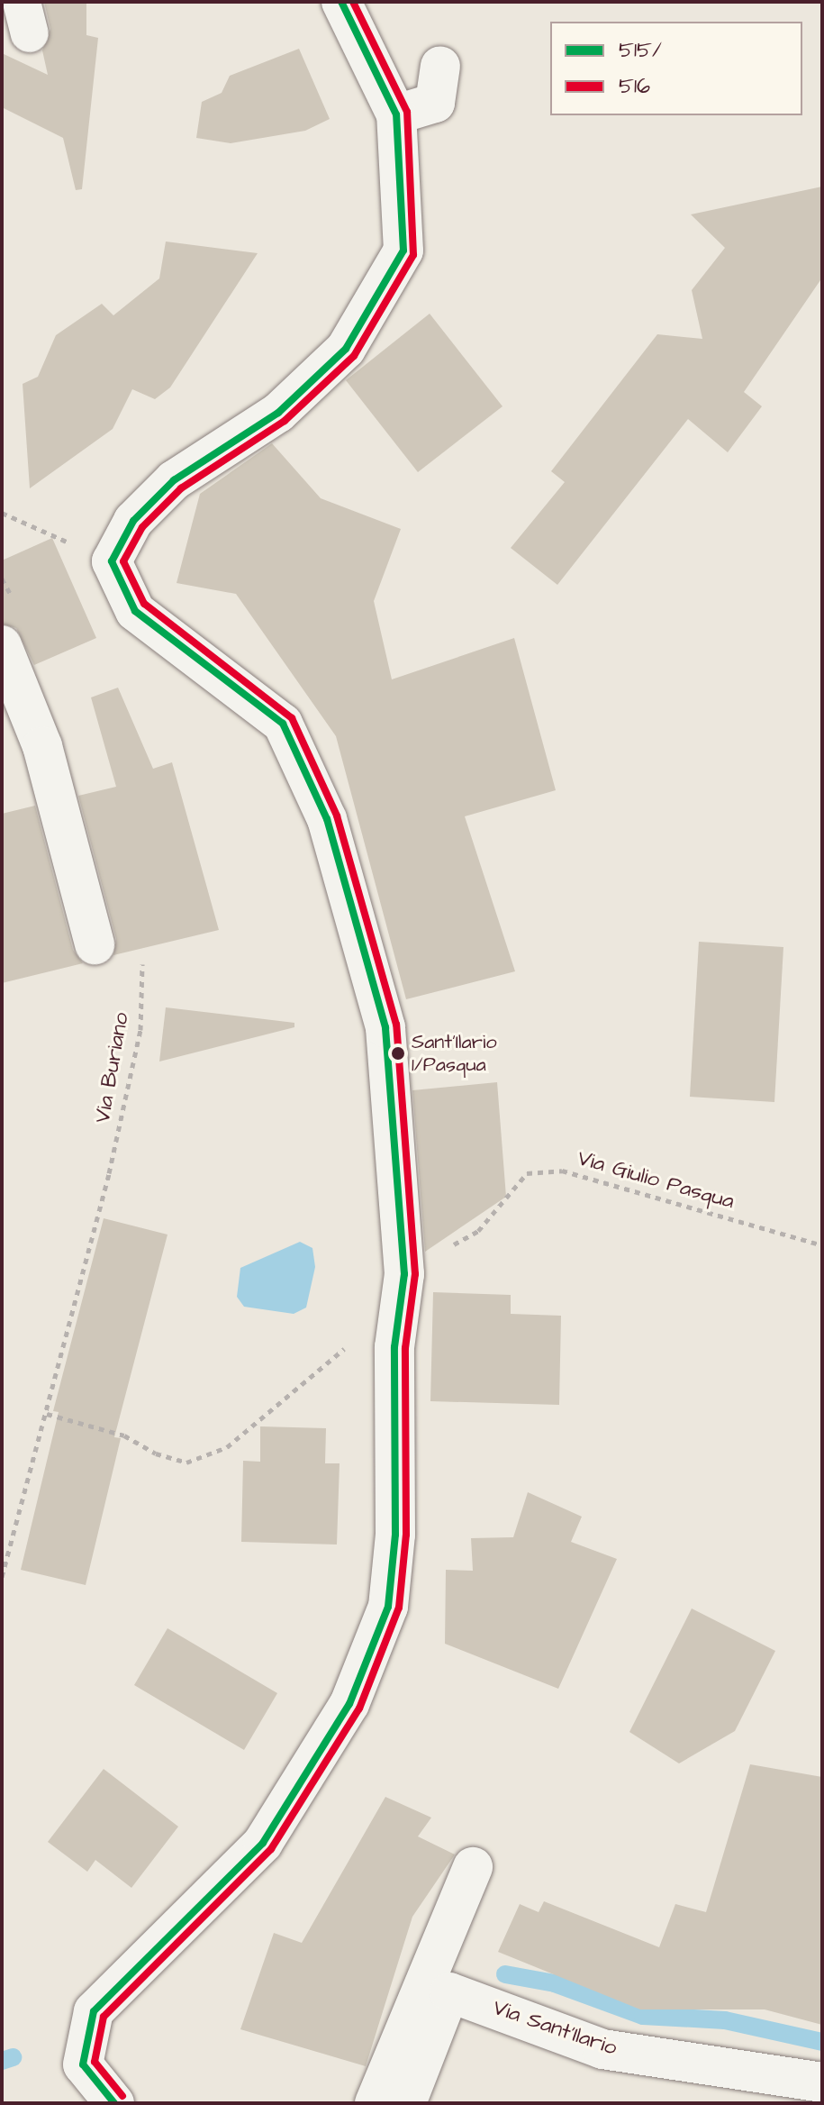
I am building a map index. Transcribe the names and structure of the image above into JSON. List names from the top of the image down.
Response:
{
  "streets": {
    "street": ["Via Sant'Ilario"],
    "path": ["Via Buriano", "Via Giulio Pasqua"]
  },
  "places": ["Sant'Ilario 1/Pasqua"],
  "lines": ["transit line 515/", "transit line 516"],
  "legend": ["515/", "516"]
}
